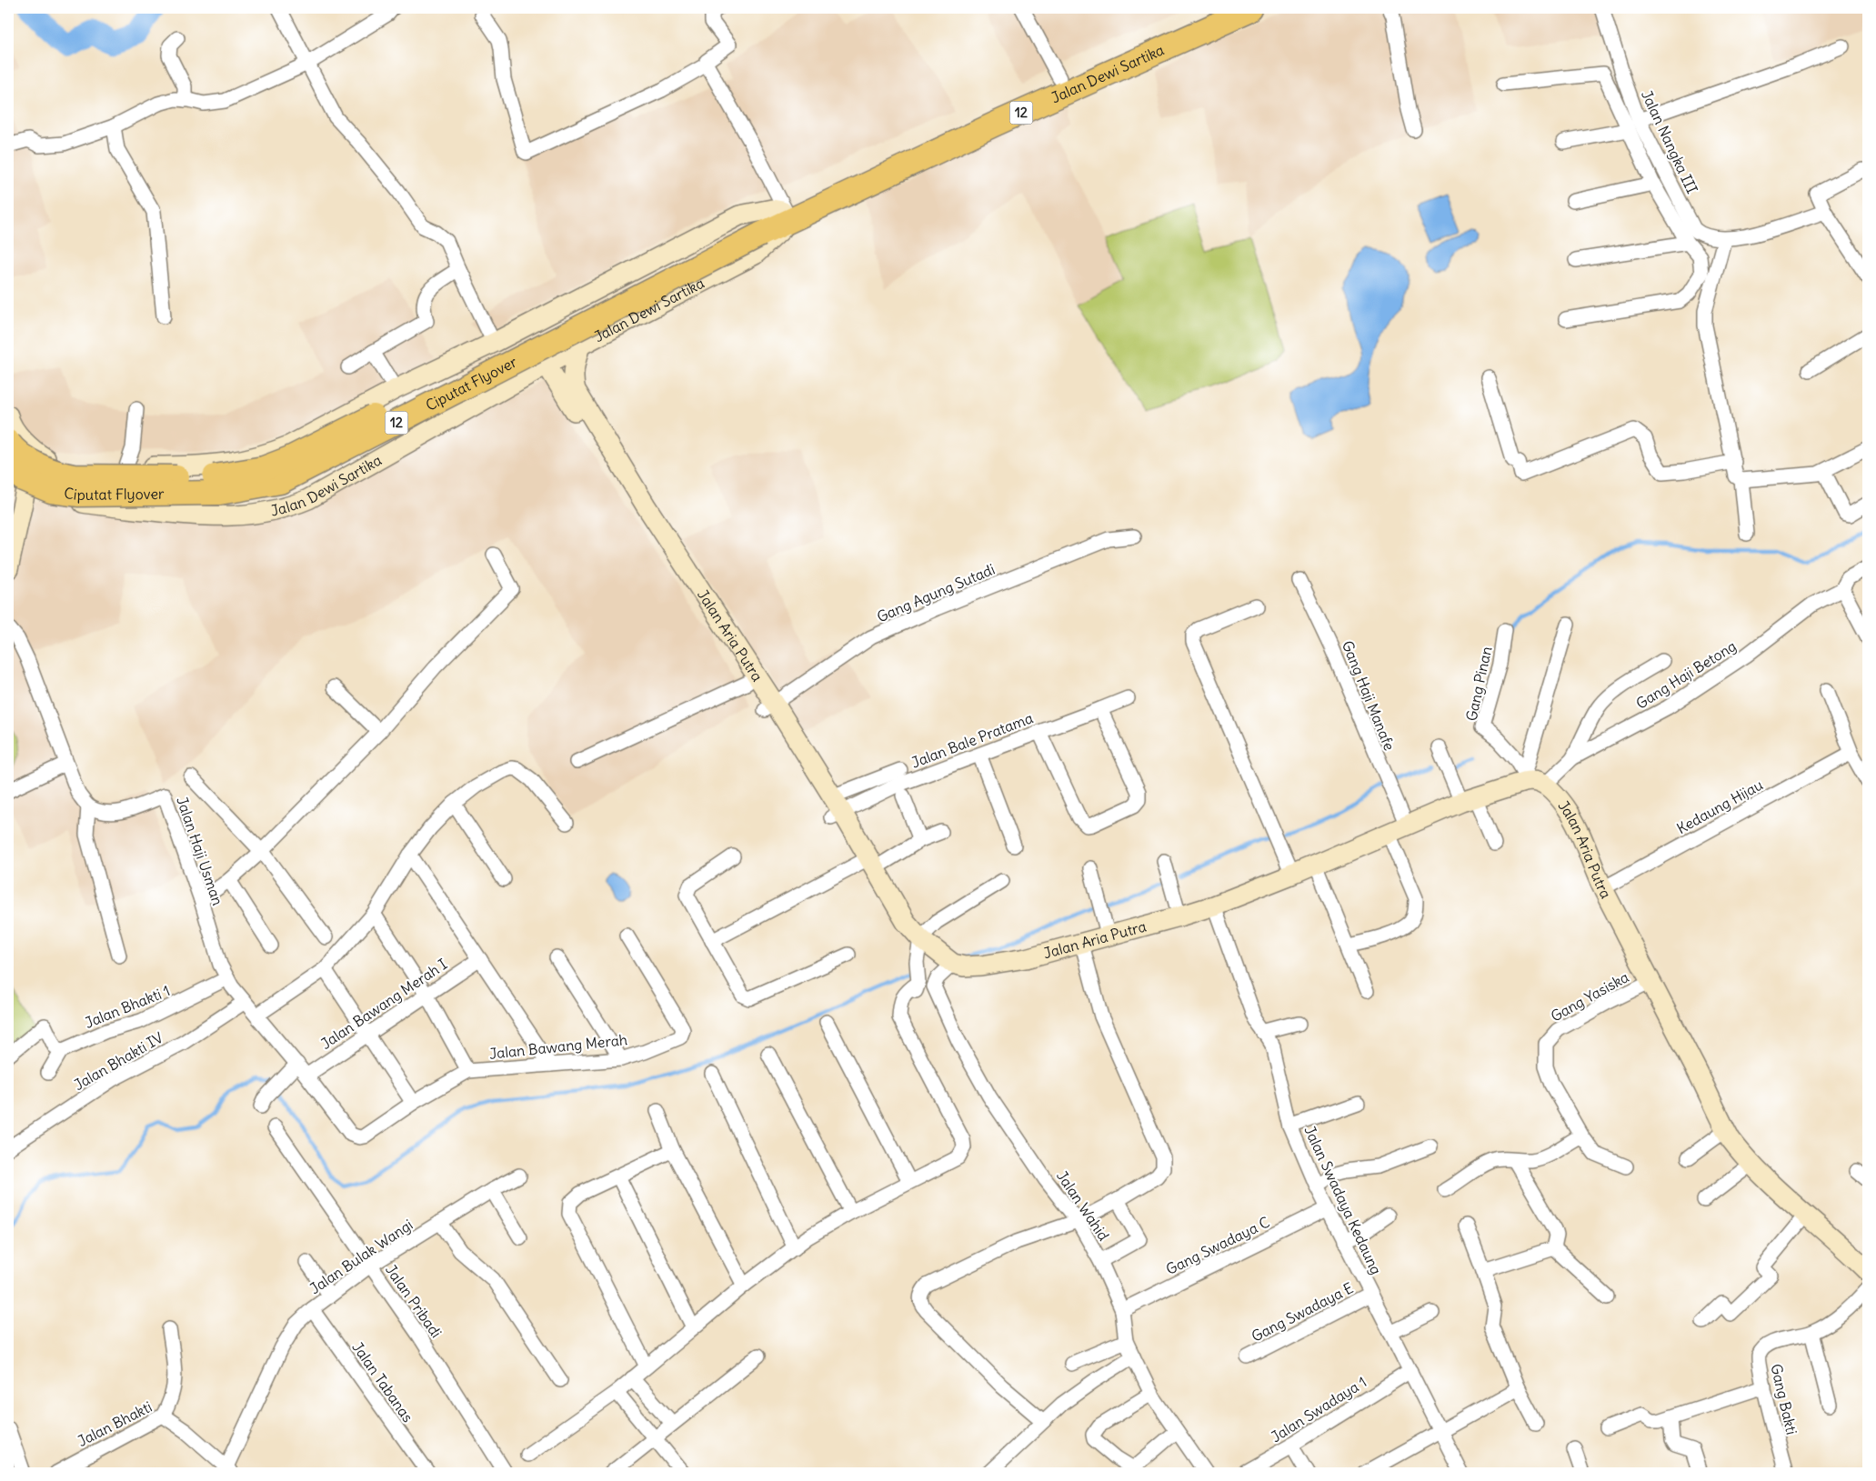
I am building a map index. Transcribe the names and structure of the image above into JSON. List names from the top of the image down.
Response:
{
  "streets": {
    "highway": ["Jalan Dewi Sartika", "12", "Ciputat Flyover"],
    "main road": ["Jalan Aria Putra"],
    "street": [
      "Jalan Nangka III",
      "Gang Agung Sutadi",
      "Gang Haji Betong",
      "Gang Pinan",
      "Gang Haji Manafe",
      "Jalan Bale Pratama",
      "Kedaung Hijau",
      "Jalan Haji Usman",
      "Gang Yasiska",
      "Jalan Bawang Merah I",
      "Jalan Bhakti 1",
      "Jalan Bawang Merah",
      "Jalan Bhakti IV",
      "Jalan Swadaya Kedaung",
      "Jalan Wahid",
      "Gang Swadaya C",
      "Jalan Bulak Wangi",
      "Jalan Pribadi",
      "Gang Swadaya E",
      "Jalan Tabanas",
      "Gang Bakti",
      "Jalan Swadaya 1",
      "Jalan Bhakti"
    ]
  },
  "crossings": [
    ["Jalan Dewi Sartika", "Ciputat Flyover"],
    ["Jalan Dewi Sartika", "Jalan Aria Putra"],
    ["Gang Agung Sutadi", "Jalan Aria Putra"],
    ["Jalan Aria Putra", "Gang Haji Betong"],
    ["Jalan Aria Putra", "Gang Pinan"],
    ["Jalan Aria Putra", "Gang Haji Manafe"],
    ["Jalan Aria Putra", "Jalan Bale Pratama"],
    ["Jalan Aria Putra", "Kedaung Hijau"],
    ["Jalan Aria Putra", "Gang Yasiska"],
    ["Jalan Aria Putra", "Jalan Swadaya Kedaung"],
    ["Jalan Aria Putra", "Jalan Wahid"],
    ["Gang Haji Betong", "Gang Pinan"],
    ["Jalan Haji Usman", "Jalan Bawang Merah I"],
    ["Jalan Haji Usman", "Jalan Bhakti 1"],
    ["Jalan Haji Usman", "Jalan Bawang Merah"],
    ["Jalan Haji Usman", "Jalan Bhakti IV"],
    ["Jalan Swadaya Kedaung", "Gang Swadaya C"],
    ["Jalan Swadaya Kedaung", "Gang Swadaya E"],
    ["Jalan Swadaya Kedaung", "Jalan Swadaya 1"],
    ["Jalan Wahid", "Gang Swadaya C"],
    ["Jalan Bulak Wangi", "Jalan Pribadi"],
    ["Jalan Bulak Wangi", "Jalan Tabanas"],
    ["Jalan Bulak Wangi", "Jalan Bhakti"]
  ]
}
